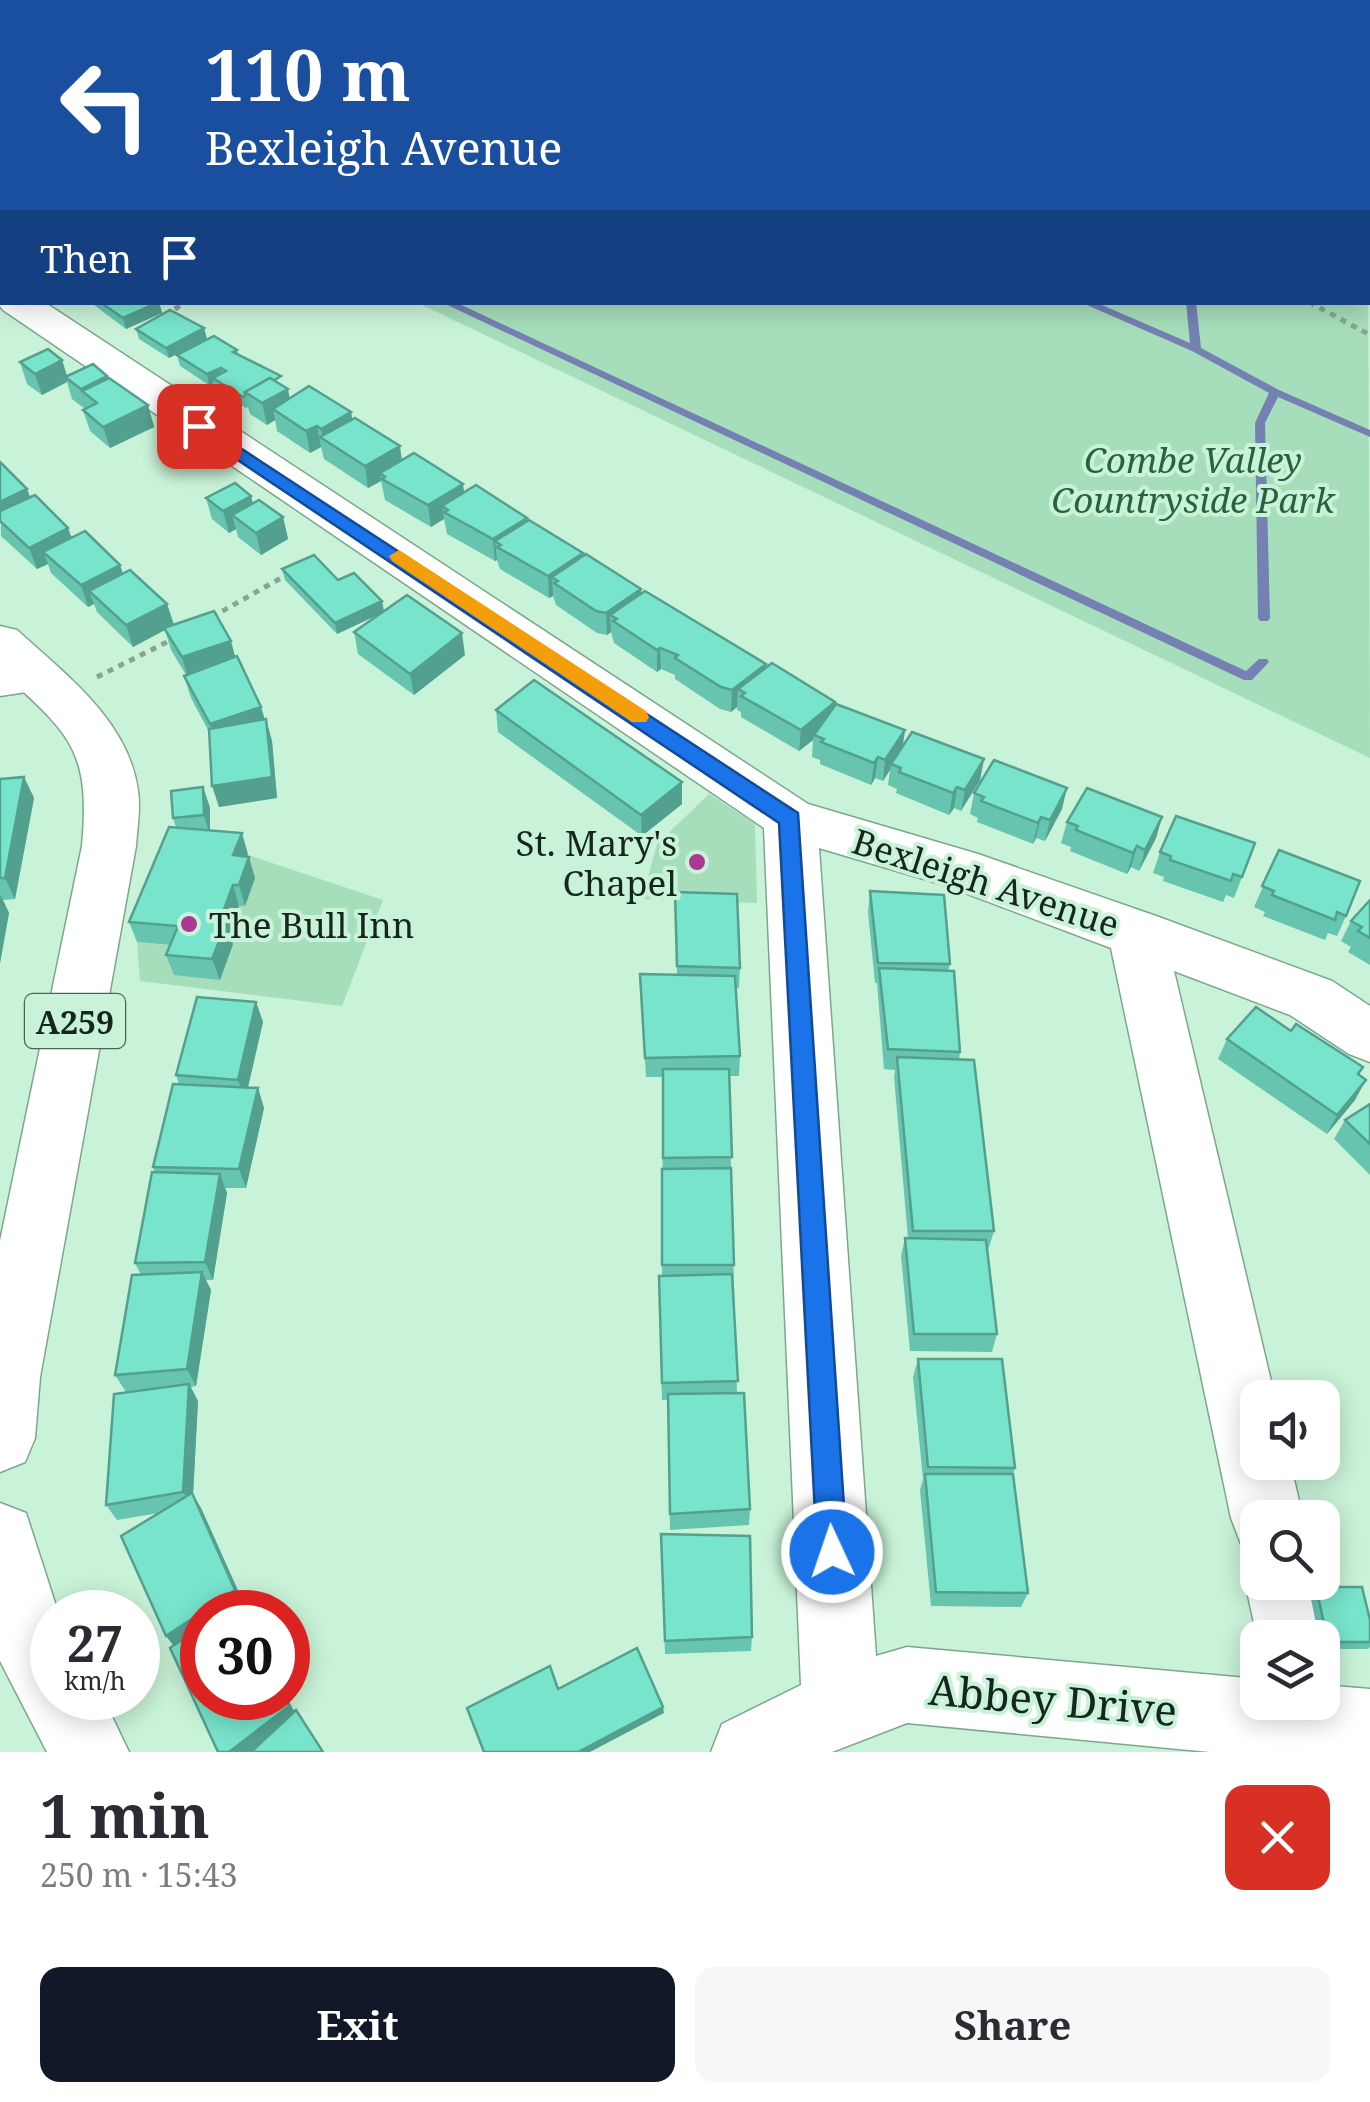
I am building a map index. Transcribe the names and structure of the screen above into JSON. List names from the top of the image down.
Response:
{
  "streets": {
    "main road": ["Bexleigh Avenue", "A259", "Abbey Drive"]
  },
  "parks": ["Combe Valley Countryside Park"],
  "places": ["St. Mary's Chapel", "The Bull Inn"],
  "page": {
    "turn": ["110 m", "Bexleigh Avenue"],
    "then": "Then",
    "speed": "27 km/h",
    "limit": "30",
    "heading": ["1 min", "250 m · 15:43"],
    "buttons": ["Exit", "Share"]
  }
}
